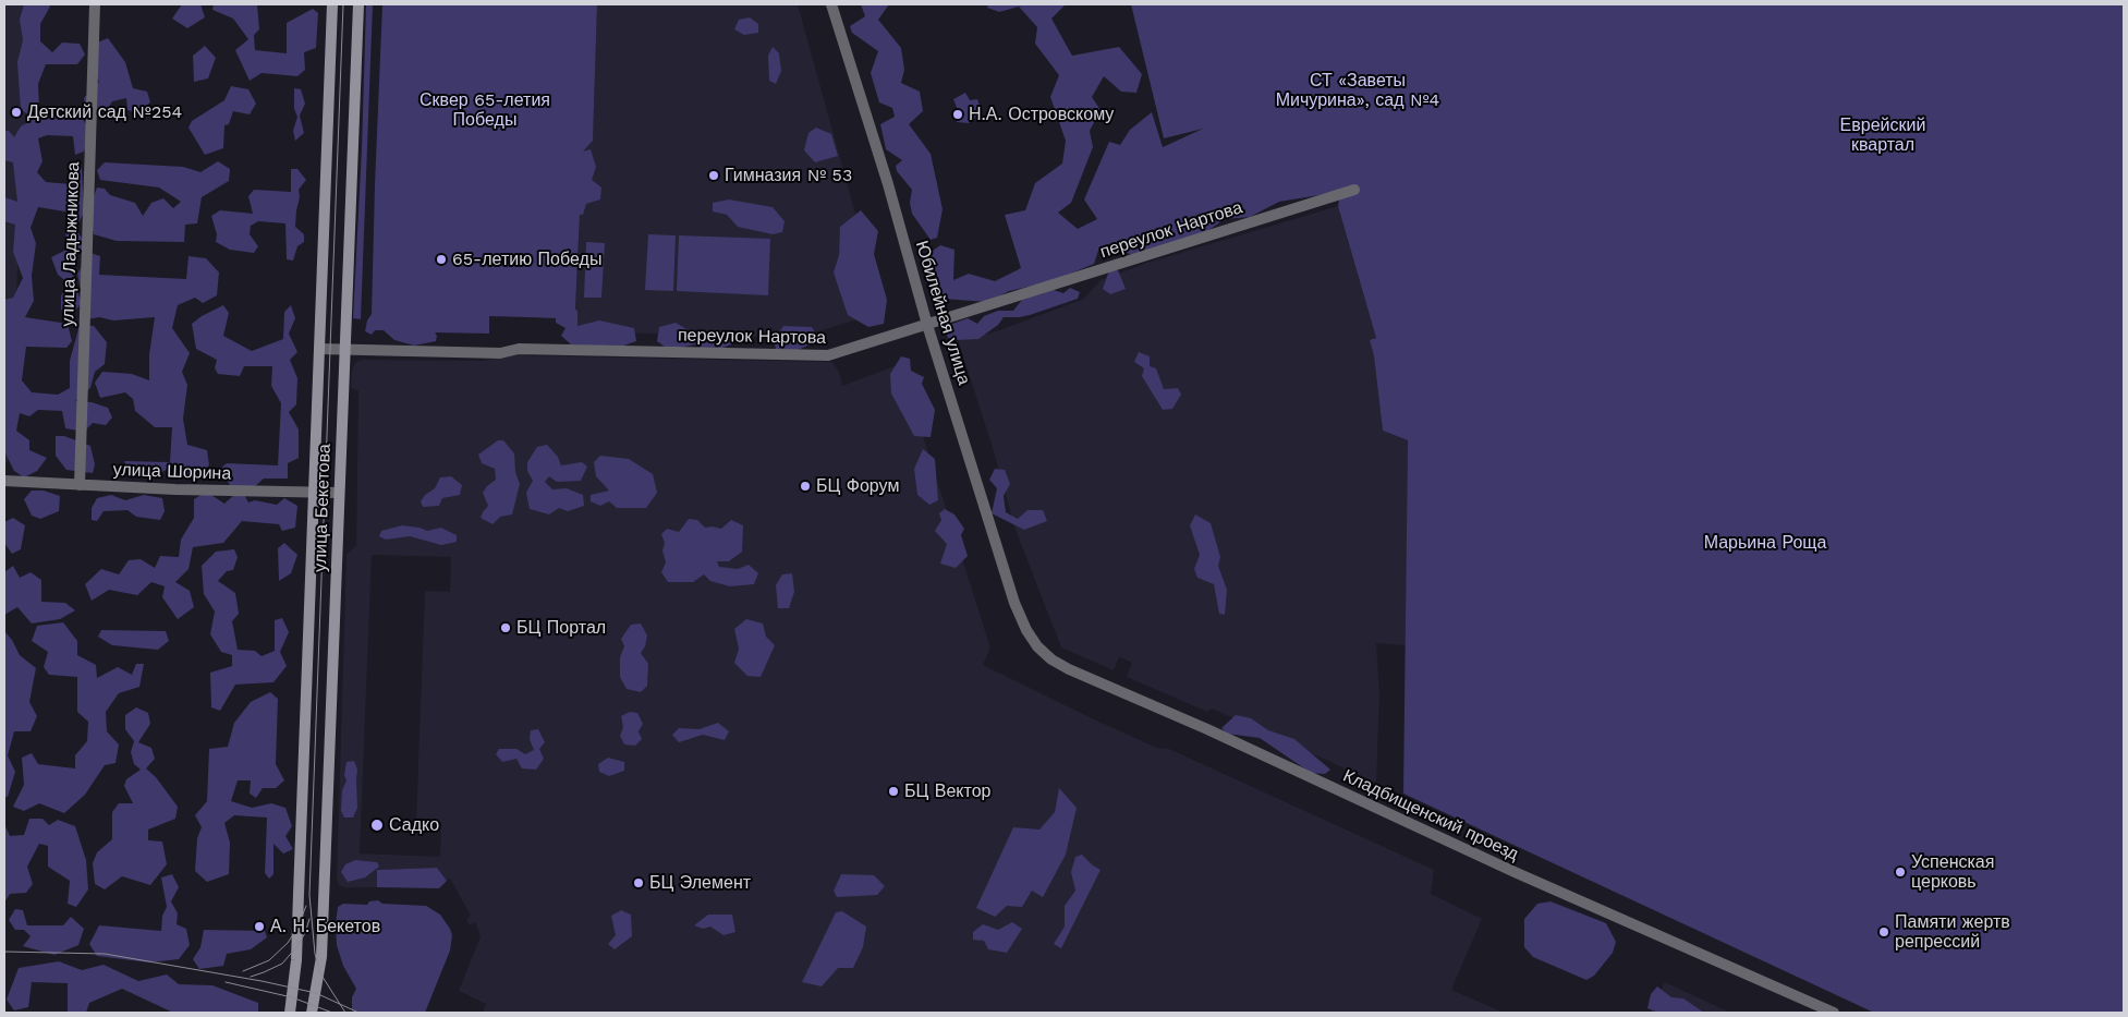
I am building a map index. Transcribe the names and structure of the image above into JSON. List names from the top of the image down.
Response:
{
  "streets": {
    "main road": ["улица Бекетова"],
    "street": [
      "переулок Нартова",
      "улица Ладыжникова",
      "Юбилейная улица",
      "улица Шорина",
      "Кладбищенский проезд"
    ]
  },
  "crossings": [
    ["переулок Нартова", "Юбилейная улица"],
    ["переулок Нартова", "улица Бекетова"],
    ["улица Ладыжникова", "улица Шорина"],
    ["Юбилейная улица", "Кладбищенский проезд"],
    ["улица Шорина", "улица Бекетова"]
  ],
  "parks": [
    "СТ «Заветы Мичурина», сад №4",
    "Сквер 65-летия Победы",
    "Еврейский квартал",
    "Марьина Роща"
  ],
  "places": [
    "Детский сад №254",
    "Н.А. Островскому",
    "Гимназия № 53",
    "65-летию Победы",
    "БЦ Форум",
    "БЦ Портал",
    "БЦ Вектор",
    "Садко",
    "Успенская церковь",
    "БЦ Элемент",
    "А. Н. Бекетов",
    "Памяти жертв репрессий"
  ]
}
